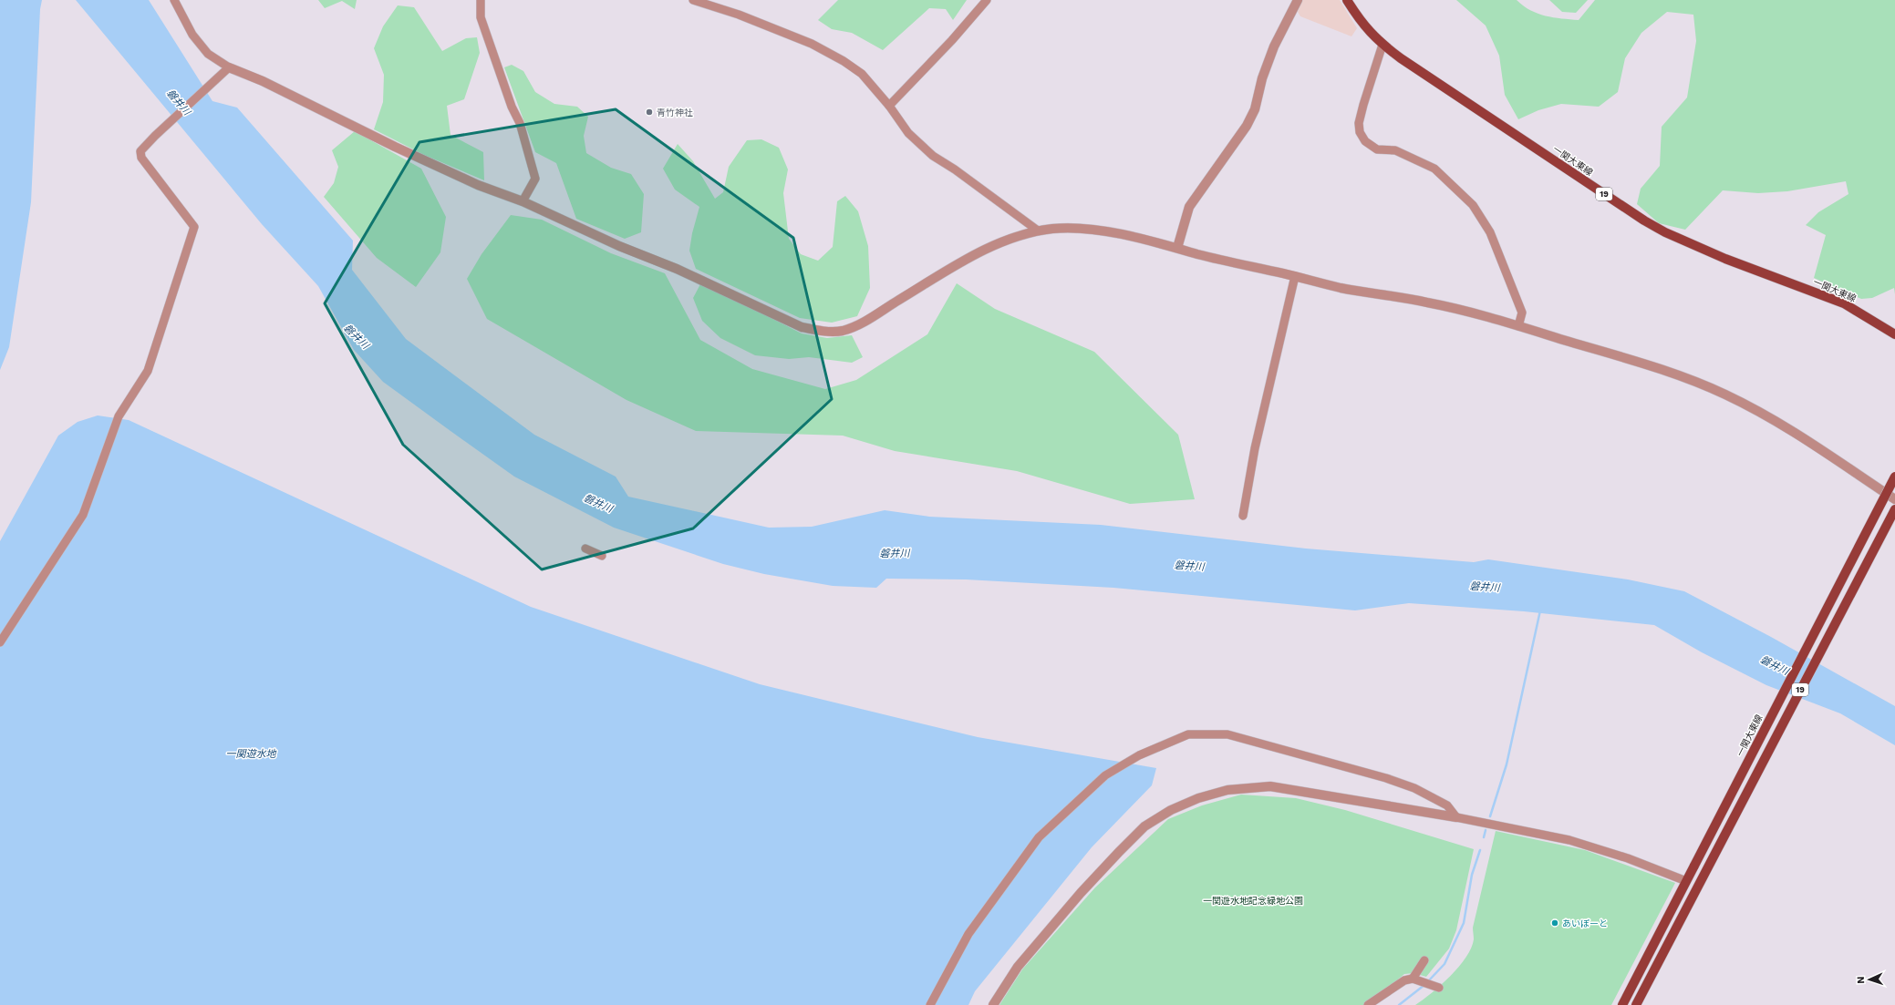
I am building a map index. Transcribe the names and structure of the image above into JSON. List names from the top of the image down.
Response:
{
  "streets": {
    "main road": ["一関大東線", "19"]
  },
  "water": ["磐井川", "一関遊水地"],
  "parks": ["一関遊水地記念緑地公園"],
  "places": ["青竹神社", "あいぽーと"],
  "north": "left"
}
